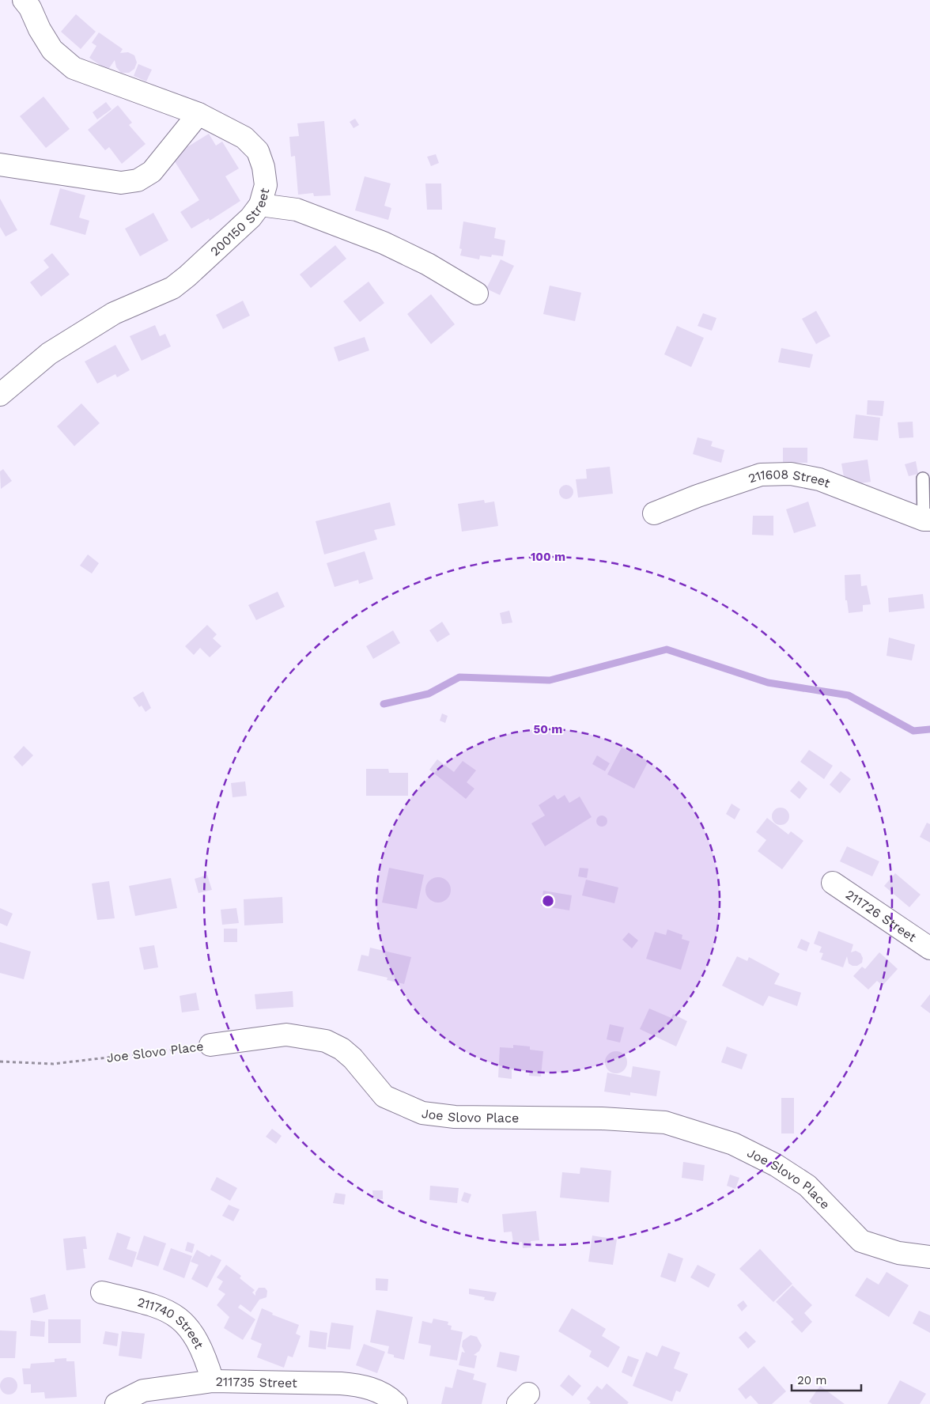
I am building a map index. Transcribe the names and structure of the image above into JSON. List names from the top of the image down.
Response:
{
  "streets": {
    "street": [
      "200150 Street",
      "211608 Street",
      "211726 Street",
      "Joe Slovo Place",
      "211740 Street",
      "211735 Street"
    ]
  },
  "crossings": [
    ["211740 Street", "211735 Street"]
  ],
  "scale_bar": "20 m",
  "rings": ["100 m", "50 m"]
}
